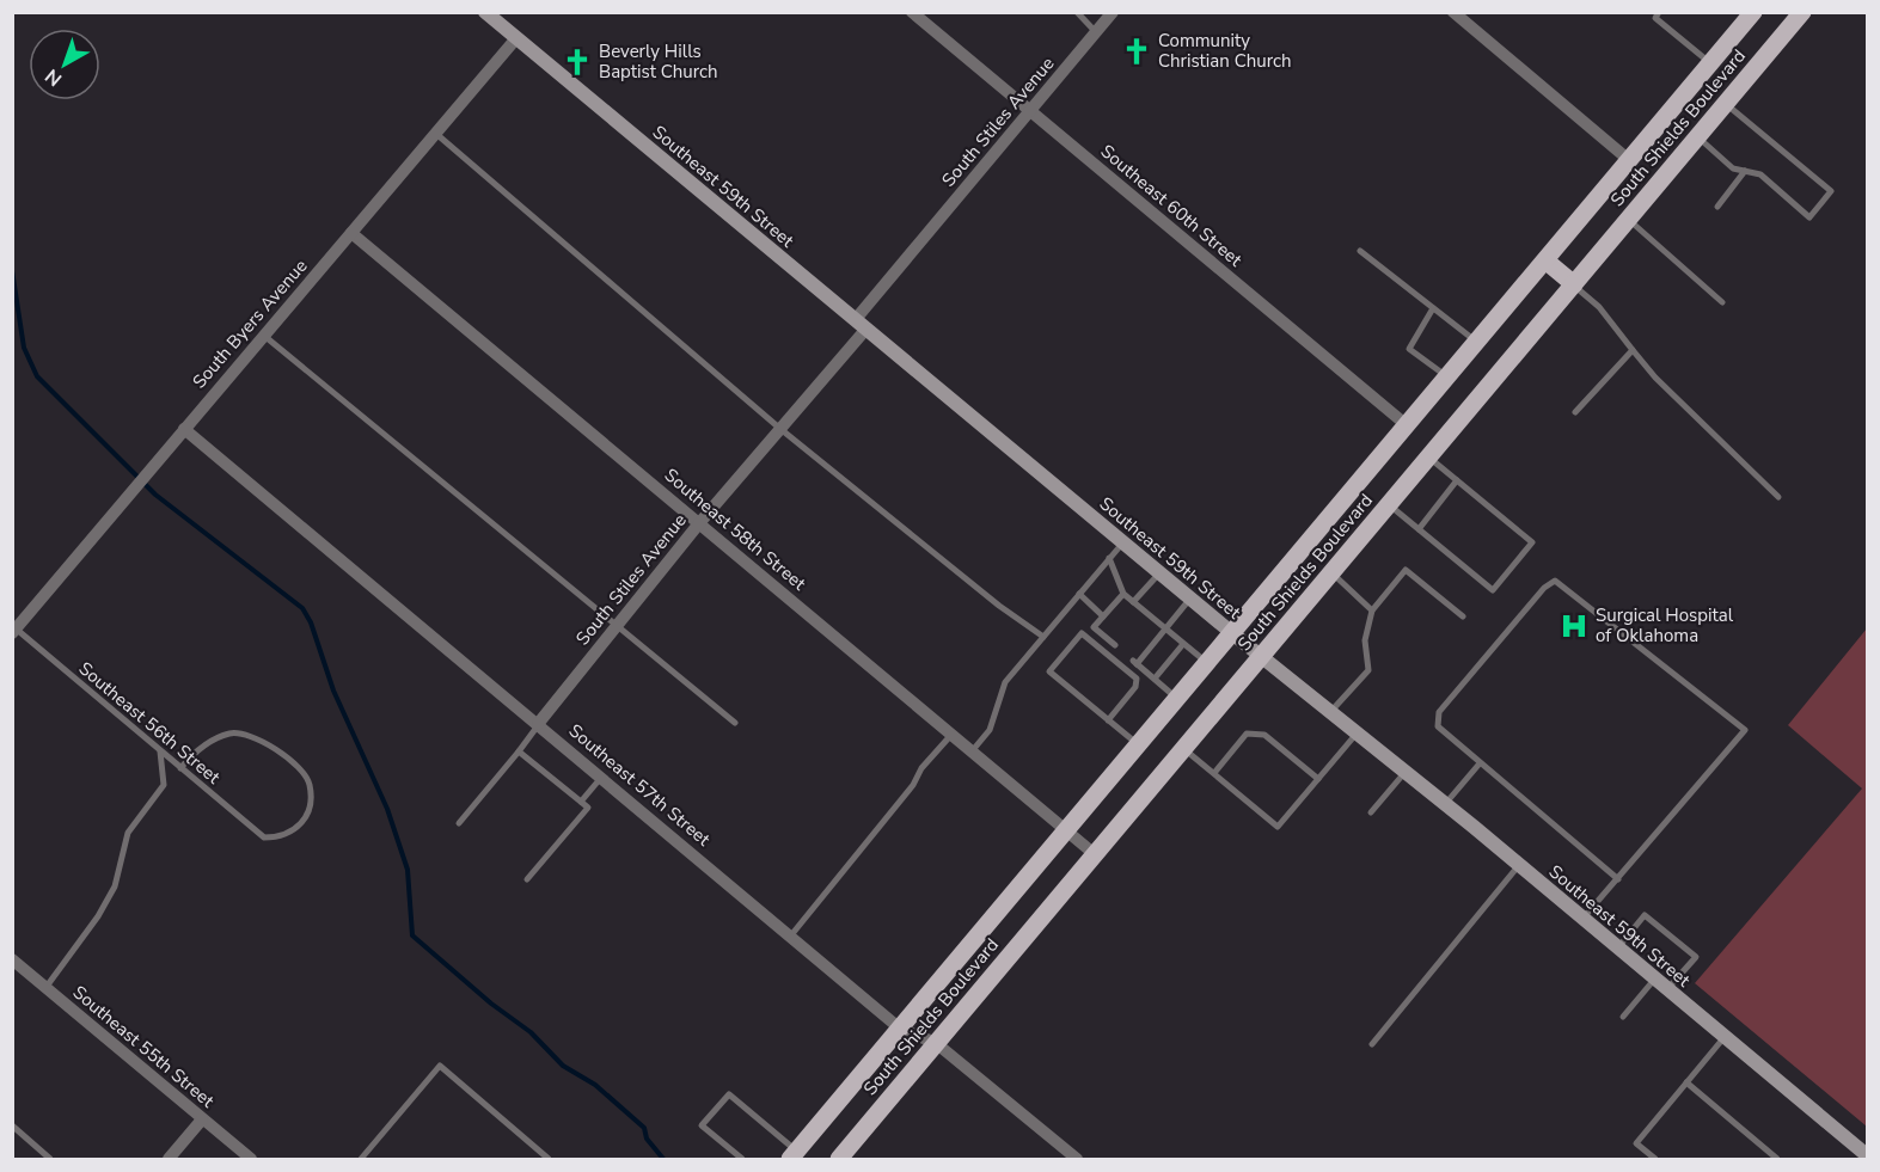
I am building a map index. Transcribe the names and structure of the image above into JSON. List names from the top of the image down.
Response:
{
  "streets": {
    "main road": ["South Shields Boulevard", "Southeast 59th Street"],
    "street": [
      "South Stiles Avenue",
      "Southeast 60th Street",
      "South Byers Avenue",
      "Southeast 58th Street",
      "Southeast 57th Street",
      "Southeast 55th Street"
    ],
    "lane": ["Southeast 56th Street"]
  },
  "crossings": [
    ["South Stiles Avenue", "Southeast 59th Street"],
    ["South Stiles Avenue", "Southeast 60th Street"],
    ["South Stiles Avenue", "Southeast 58th Street"],
    ["South Stiles Avenue", "Southeast 57th Street"],
    ["South Shields Boulevard", "Southeast 59th Street"],
    ["South Shields Boulevard", "Southeast 60th Street"],
    ["South Shields Boulevard", "Southeast 58th Street"],
    ["South Shields Boulevard", "Southeast 57th Street"],
    ["Southeast 59th Street", "South Byers Avenue"],
    ["South Byers Avenue", "Southeast 58th Street"],
    ["South Byers Avenue", "Southeast 56th Street"],
    ["South Byers Avenue", "Southeast 57th Street"]
  ],
  "places": {
    "church": ["Community Christian Church", "Beverly Hills Baptist Church"],
    "hospital": ["Surgical Hospital of Oklahoma"]
  },
  "north": "bottom left"
}
